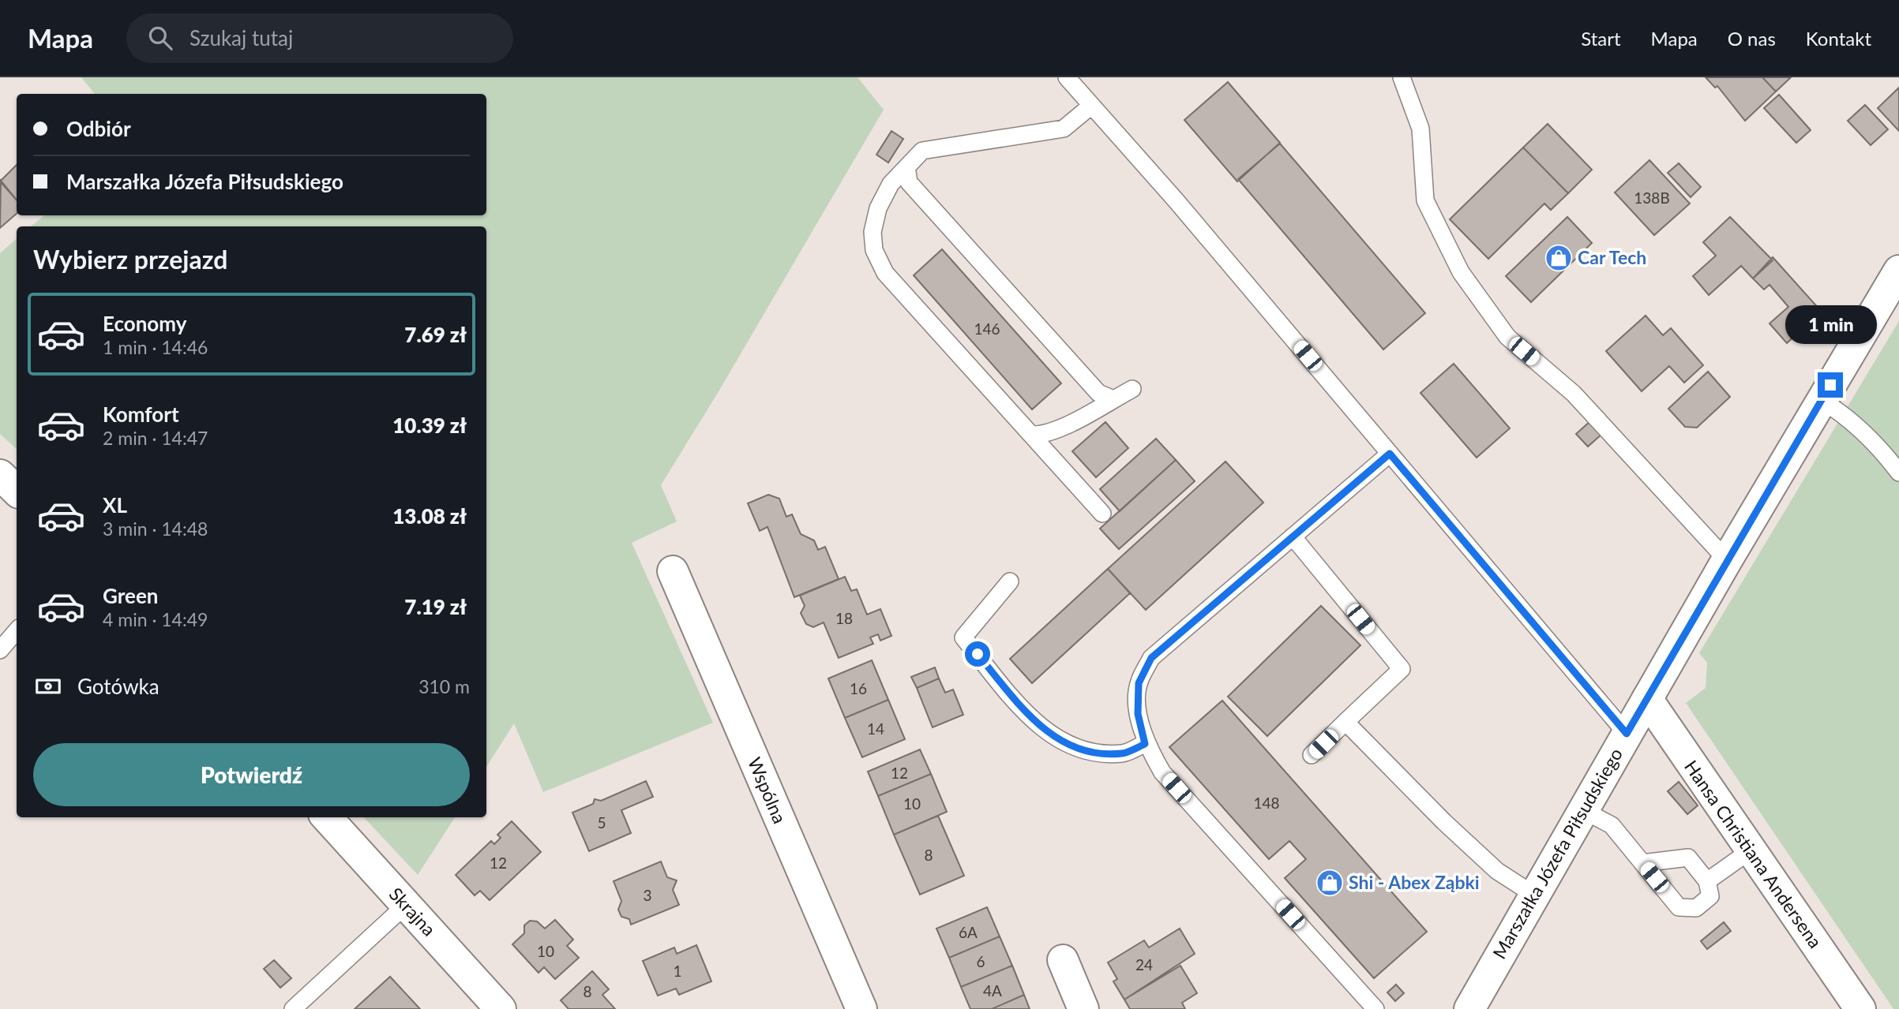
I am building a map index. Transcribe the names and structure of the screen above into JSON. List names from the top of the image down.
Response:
{
  "streets": {
    "street": [
      "Wspólna",
      "Marszałka Józefa Piłsudskiego",
      "Hansa Christiana Andersena",
      "Skrajna"
    ]
  },
  "crossings": [
    ["Marszałka Józefa Piłsudskiego", "Hansa Christiana Andersena"]
  ],
  "places": {
    "shop": ["Car Tech", "Shi - Abex Ząbki"]
  },
  "house_numbers": [
    "138B",
    "146",
    "18",
    "16",
    "14",
    "12",
    "148",
    "10",
    "5",
    "8",
    "12",
    "3",
    "6A",
    "10",
    "6",
    "24",
    "1",
    "4A",
    "8"
  ],
  "page": {
    "header": "Mapa",
    "search": "Szukaj tutaj",
    "nav": [
      "Start",
      "Mapa",
      "O nas",
      "Kontakt"
    ],
    "banner": ["Odbiór", "Marszałka Józefa Piłsudskiego"],
    "heading": "Wybierz przejazd",
    "list": [
      {
        "name": "Economy",
        "note": "1 min · 14:46",
        "value": "7.69 zł"
      },
      {
        "name": "Komfort",
        "note": "2 min · 14:47",
        "value": "10.39 zł"
      },
      {
        "name": "XL",
        "note": "3 min · 14:48",
        "value": "13.08 zł"
      },
      {
        "name": "Green",
        "note": "4 min · 14:49",
        "value": "7.19 zł"
      }
    ],
    "bubble": "1 min",
    "pay": ["Gotówka", "310 m"],
    "buttons": "Potwierdź"
  }
}
